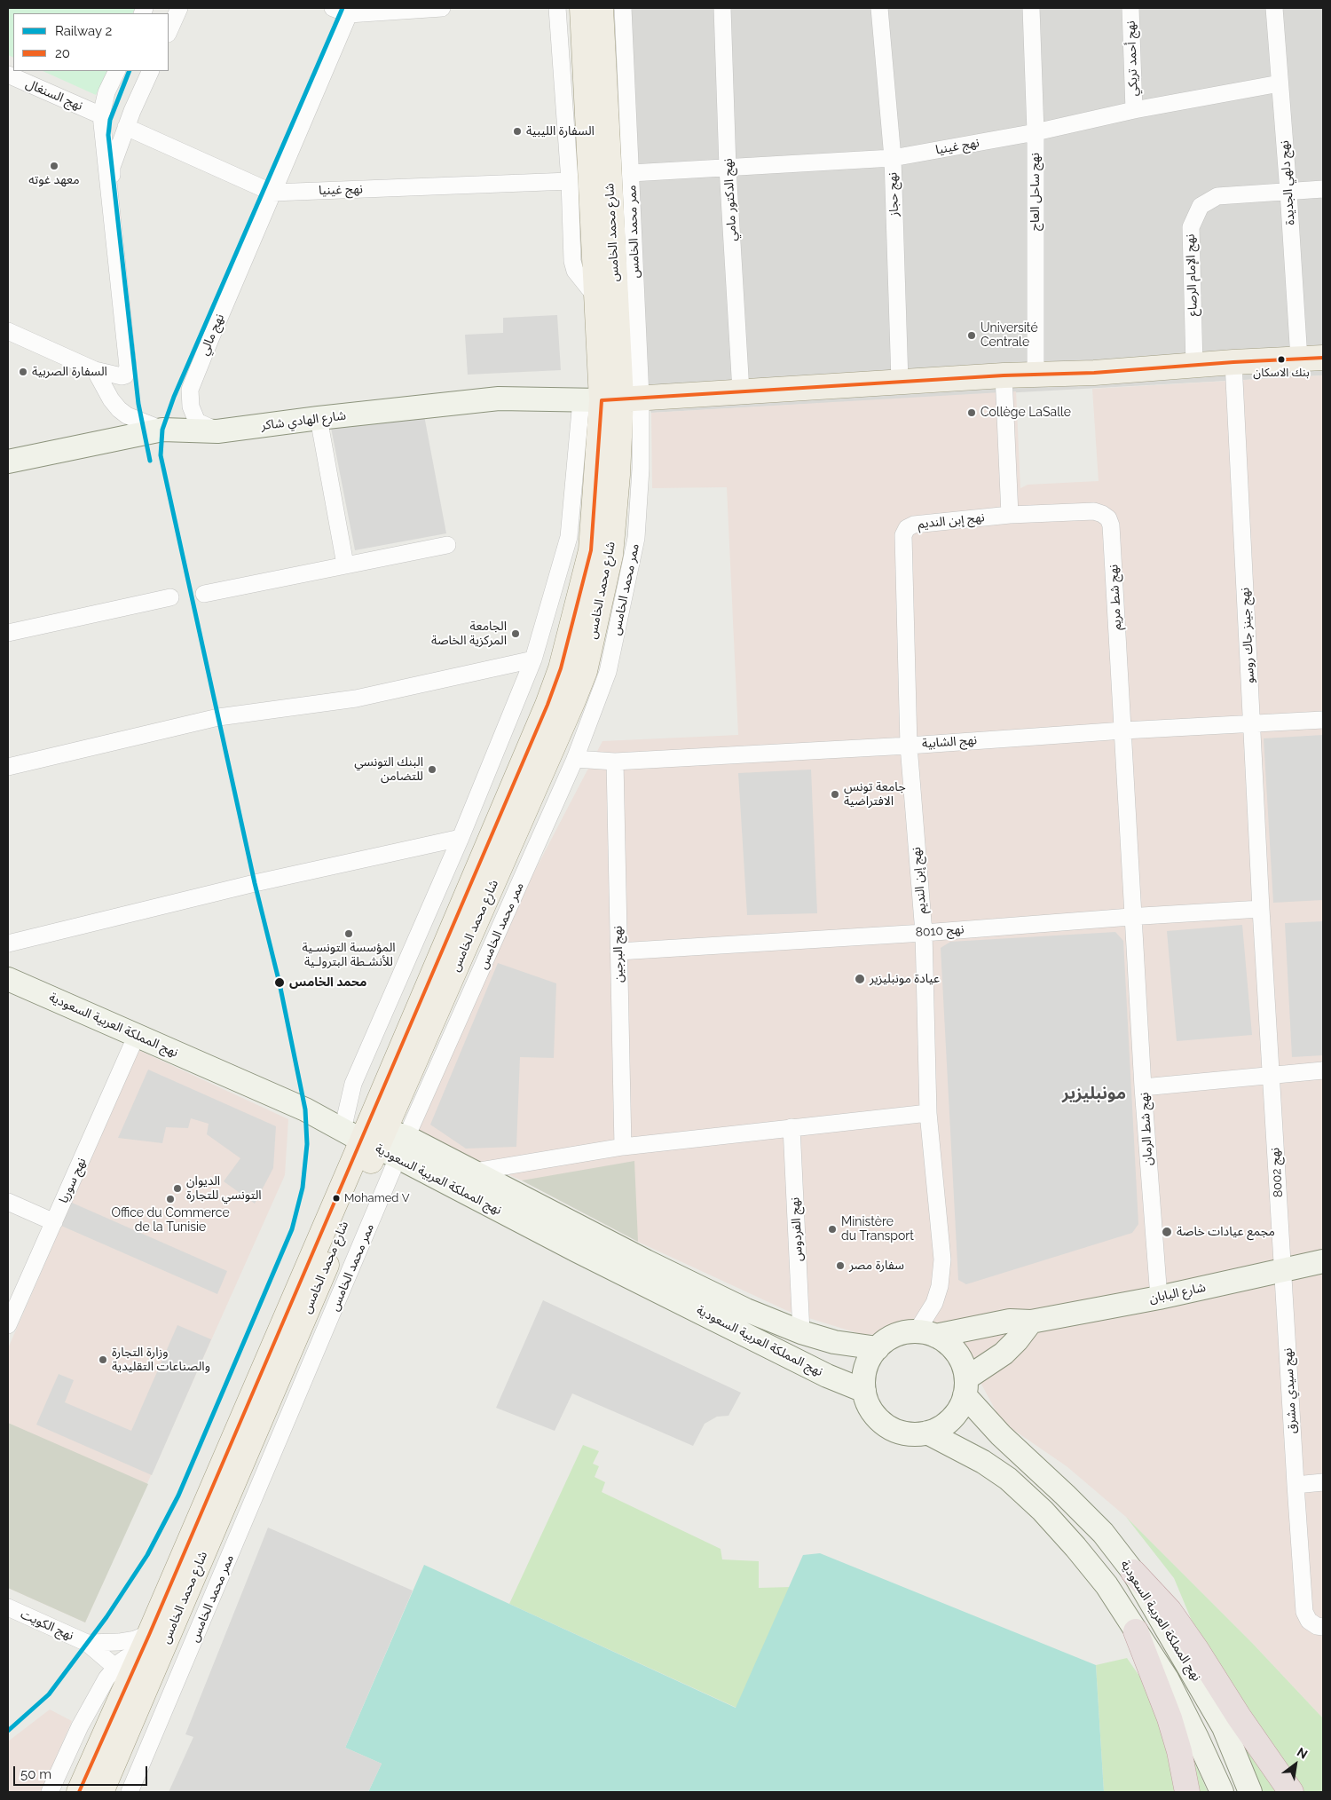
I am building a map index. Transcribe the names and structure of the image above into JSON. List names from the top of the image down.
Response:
{
  "streets": {
    "main road": [
      "شارع محمد الخامس",
      "شارع الهادي شاكر",
      "نهج المملكة العربية السعودية",
      "شارع اليابان"
    ],
    "street": [
      "نهج أحمد تريكي",
      "نهج السنغال",
      "نهج غينيا",
      "نهج دلهي الجديدة",
      "نهج ساحل العاج",
      "نهج حجاز",
      "نهج الدكتور مامي",
      "ممر محمد الخامس",
      "نهج الإمام الرصاع",
      "نهج مالي",
      "نهج إبن النديم",
      "نهج شط مريم",
      "نهج جينز جاك روسو",
      "نهج الشابية",
      "نهج 8010",
      "نهج البرجين",
      "نهج شط الرمان",
      "نهج 8002",
      "نهج سوريا",
      "نهج الفردوس",
      "نهج سيدي مشرق",
      "نهج الكويت"
    ]
  },
  "crossings": [
    ["نهج أحمد تريكي", "نهج غينيا"],
    ["نهج غينيا", "نهج دلهي الجديدة"],
    ["نهج غينيا", "نهج ساحل العاج"],
    ["نهج غينيا", "نهج حجاز"],
    ["نهج غينيا", "نهج الدكتور مامي"],
    ["نهج غينيا", "ممر محمد الخامس"],
    ["نهج غينيا", "نهج مالي"],
    ["نهج دلهي الجديدة", "نهج الإمام الرصاع"],
    ["ممر محمد الخامس", "شارع محمد الخامس"],
    ["ممر محمد الخامس", "شارع الهادي شاكر"],
    ["ممر محمد الخامس", "نهج الشابية"],
    ["ممر محمد الخامس", "نهج المملكة العربية السعودية"],
    ["شارع محمد الخامس", "شارع الهادي شاكر"],
    ["شارع محمد الخامس", "نهج المملكة العربية السعودية"],
    ["شارع محمد الخامس", "نهج الكويت"],
    ["نهج مالي", "شارع الهادي شاكر"],
    ["نهج إبن النديم", "نهج شط مريم"],
    ["نهج إبن النديم", "نهج الشابية"],
    ["نهج إبن النديم", "نهج 8010"],
    ["نهج إبن النديم", "نهج المملكة العربية السعودية"],
    ["نهج إبن النديم", "شارع اليابان"],
    ["نهج شط مريم", "نهج الشابية"],
    ["نهج شط مريم", "نهج 8010"],
    ["نهج شط مريم", "نهج شط الرمان"],
    ["نهج جينز جاك روسو", "نهج الشابية"],
    ["نهج جينز جاك روسو", "نهج 8010"],
    ["نهج جينز جاك روسو", "نهج 8002"],
    ["نهج الشابية", "نهج البرجين"],
    ["نهج 8010", "نهج البرجين"],
    ["نهج 8010", "نهج 8002"],
    ["نهج المملكة العربية السعودية", "نهج سوريا"],
    ["نهج المملكة العربية السعودية", "نهج الفردوس"],
    ["نهج المملكة العربية السعودية", "شارع اليابان"],
    ["نهج شط الرمان", "نهج 8002"],
    ["نهج شط الرمان", "شارع اليابان"],
    ["نهج 8002", "شارع اليابان"],
    ["نهج 8002", "نهج سيدي مشرق"],
    ["شارع اليابان", "نهج سيدي مشرق"]
  ],
  "districts": ["مونبليزير"],
  "places": [
    "السفارة الليبية",
    "معهد غوته",
    "Université Centrale",
    "بنك الاسكان",
    "السفارة الصربية",
    "Collège LaSalle",
    "الجامعة المركزية الخاصة",
    "البنك التونسي للتضامن",
    "جامعة تونس الافتراضية",
    "المؤسسة التونسـية للأنشـطة البترولـية",
    "عيادة مونبليزير",
    "محمد الخامس",
    "الديوان التونسي للتجارة",
    "Mohamed V",
    "Office du Commerce de la Tunisie",
    "Ministère du Transport",
    "مجمع عيادات خاصة",
    "سفارة مصر",
    "وزارة التجارة والصناعات التقليدية"
  ],
  "lines": ["rail line 2", "transit line 20"],
  "legend": ["Railway 2", "20"],
  "scale_bar": "50 m",
  "north": "top right"
}
